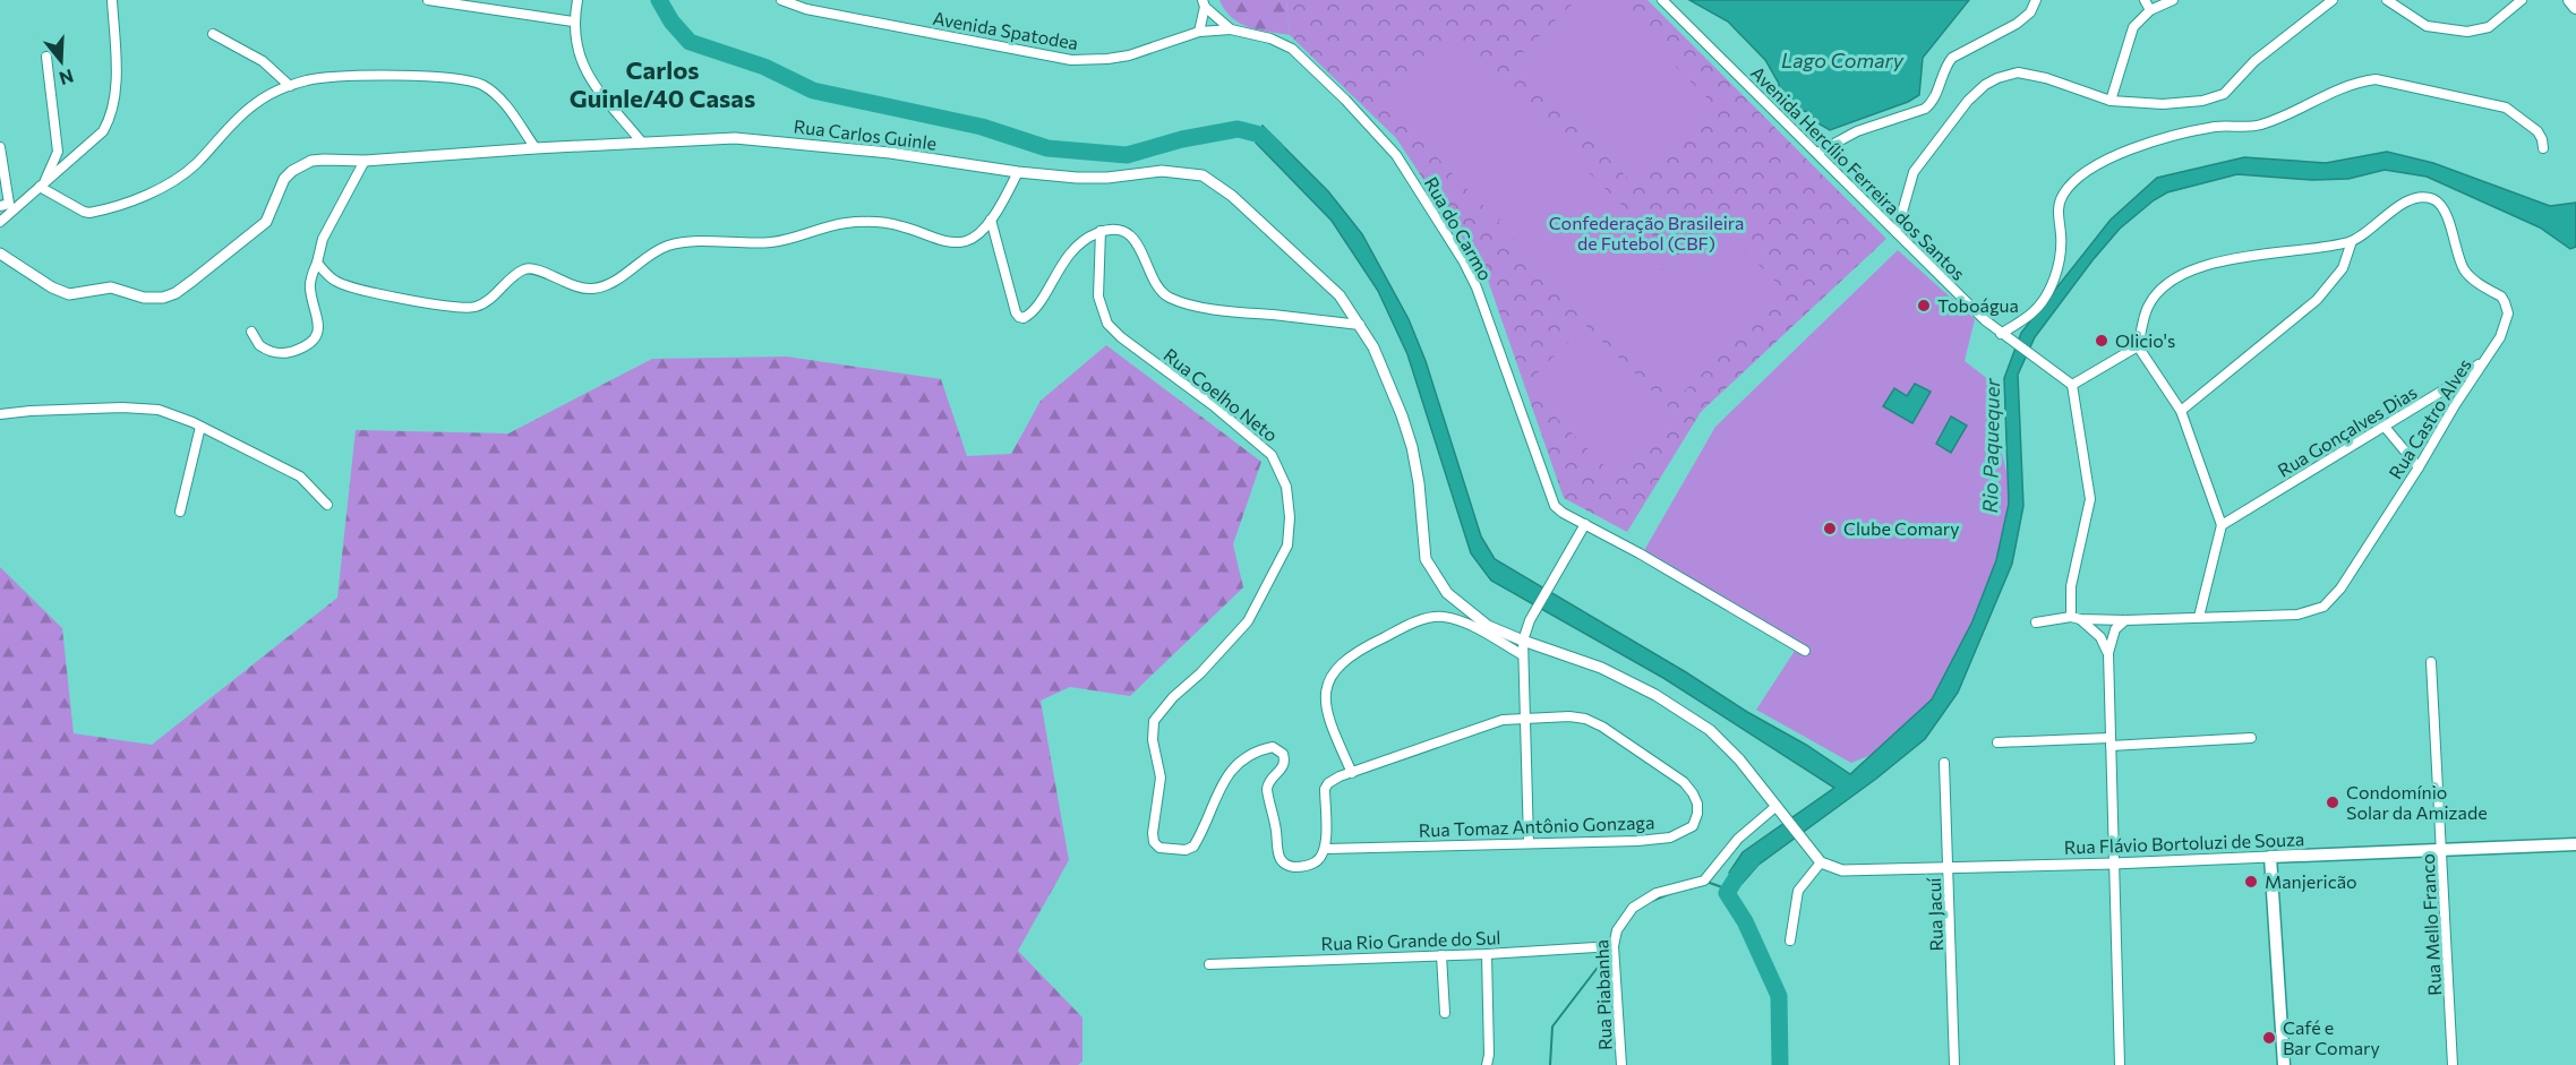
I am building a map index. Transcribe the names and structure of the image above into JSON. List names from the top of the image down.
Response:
{
  "streets": {
    "main road": ["Rua Flávio Bortoluzi de Souza"],
    "street": [
      "Avenida Spatodea",
      "Rua Carlos Guinle",
      "Avenida Hercílio Ferreira dos Santos",
      "Rua do Carmo",
      "Rua Coelho Neto",
      "Rua Castro Alves",
      "Rua Gonçalves Dias",
      "Rua Tomaz Antônio Gonzaga",
      "Rua Jacuí",
      "Rua Mello Franco",
      "Rua Rio Grande do Sul",
      "Rua Piabanha"
    ]
  },
  "crossings": [
    ["Avenida Spatodea", "Rua do Carmo"],
    ["Rua Carlos Guinle", "Rua Flávio Bortoluzi de Souza"],
    ["Rua Carlos Guinle", "Rua Piabanha"],
    ["Rua Coelho Neto", "Rua Tomaz Antônio Gonzaga"],
    ["Rua Castro Alves", "Rua Gonçalves Dias"],
    ["Rua Flávio Bortoluzi de Souza", "Rua Jacuí"],
    ["Rua Flávio Bortoluzi de Souza", "Rua Mello Franco"],
    ["Rua Rio Grande do Sul", "Rua Piabanha"]
  ],
  "districts": ["Carlos Guinle/40 Casas"],
  "water": ["Lago Comary", "Rio Paquequer"],
  "parks": ["Confederação Brasileira de Futebol (CBF)"],
  "places": [
    "Toboágua",
    "Olicio's",
    "Clube Comary",
    "Condomínio Solar da Amizade",
    "Manjericão",
    "Café e Bar Comary"
  ],
  "north": "bottom"
}
